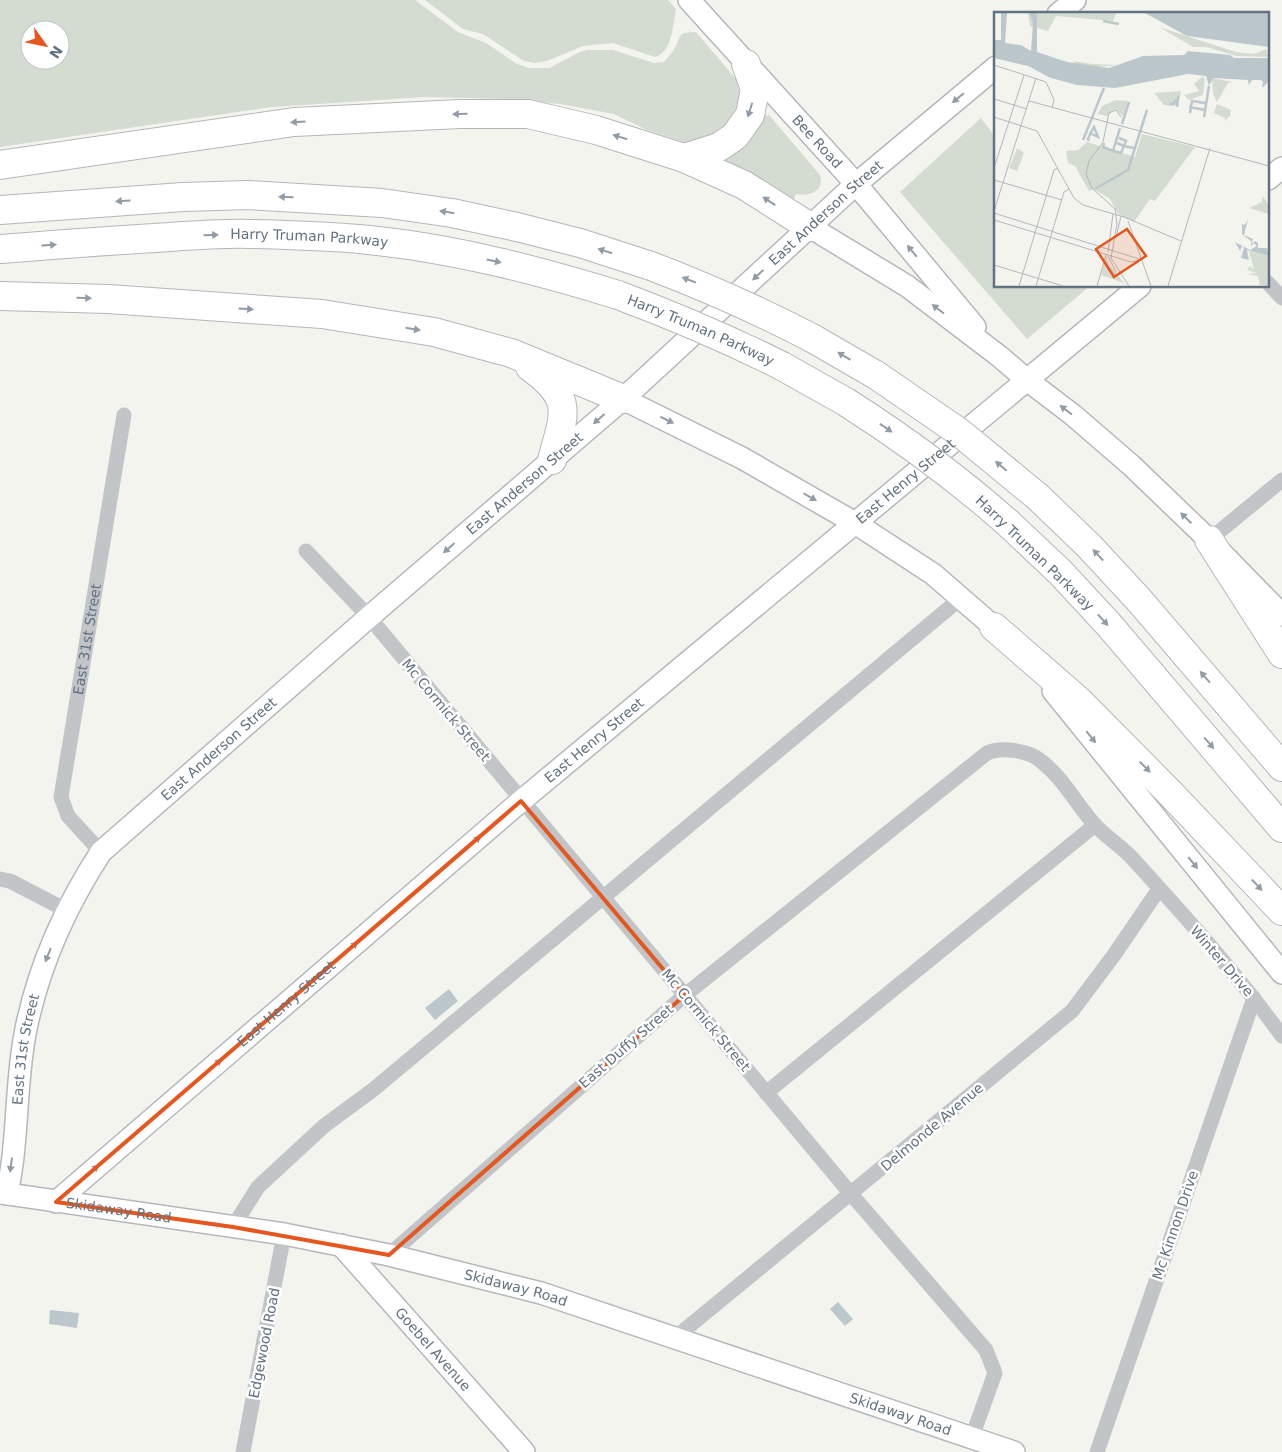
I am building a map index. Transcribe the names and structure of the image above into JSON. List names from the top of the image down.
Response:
{
  "streets": {
    "highway": ["Harry Truman Parkway"],
    "main road": [
      "Bee Road",
      "East Anderson Street",
      "East Henry Street",
      "East 31st Street",
      "Skidaway Road",
      "Goebel Avenue"
    ],
    "street": [
      "Mc Cormick Street",
      "Winter Drive",
      "East Duffy Street",
      "Delmonde Avenue",
      "Mc Kinnon Drive",
      "Edgewood Road"
    ]
  },
  "crossings": [
    ["Bee Road", "East Anderson Street"],
    ["East Anderson Street", "East 31st Street"],
    ["East Anderson Street", "Mc Cormick Street"],
    ["East Henry Street", "Mc Cormick Street"],
    ["East Henry Street", "Skidaway Road"],
    ["East 31st Street", "Skidaway Road"],
    ["Mc Cormick Street", "East Duffy Street"],
    ["Mc Cormick Street", "Delmonde Avenue"],
    ["Mc Cormick Street", "Skidaway Road"],
    ["Winter Drive", "East Duffy Street"],
    ["Winter Drive", "Delmonde Avenue"],
    ["Winter Drive", "Mc Kinnon Drive"],
    ["East Duffy Street", "Skidaway Road"],
    ["Delmonde Avenue", "Skidaway Road"],
    ["Skidaway Road", "Edgewood Road"],
    ["Skidaway Road", "Goebel Avenue"]
  ],
  "one_way": ["East Anderson Street", "East Henry Street", "East 31st Street"],
  "north": "bottom right"
}
